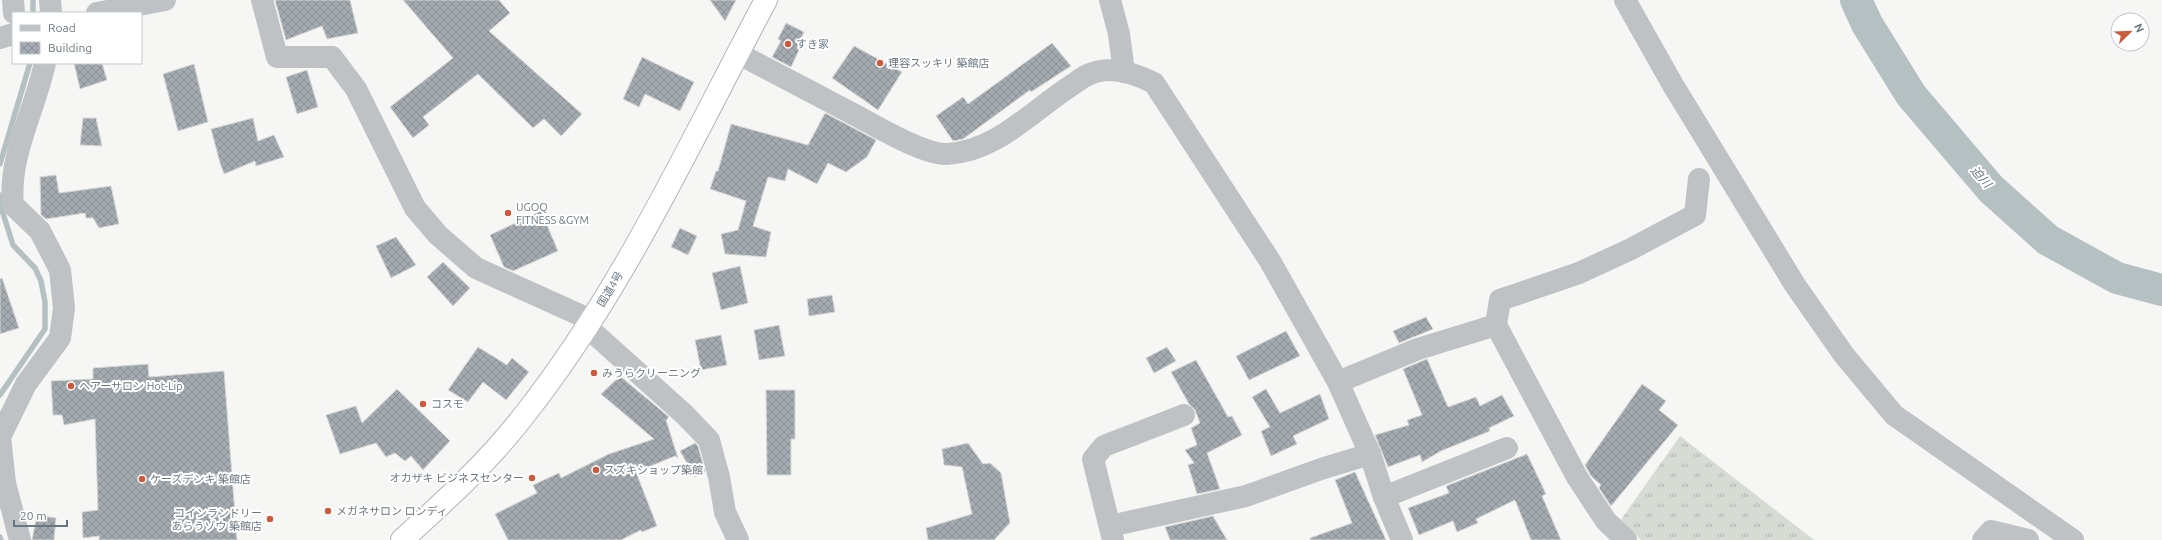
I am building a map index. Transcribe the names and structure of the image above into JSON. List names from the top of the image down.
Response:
{
  "streets": {
    "highway": ["国道4号"]
  },
  "water": ["迫川"],
  "places": [
    "すき家",
    "理容スッキリ 築館店",
    "UGOQ FITNESS &GYM",
    "みうらクリーニング",
    "ヘアーサロン Hot-Lip",
    "コスモ",
    "スズキショップ築館",
    "オカザキ ビジネスセンター",
    "ケーズデンキ 築館店",
    "メガネサロン ロンディ",
    "コインランドリー あらうゾウ 築館店"
  ],
  "legend": ["Road", "Building"],
  "scale_bar": "20 m",
  "north": "top right"
}
